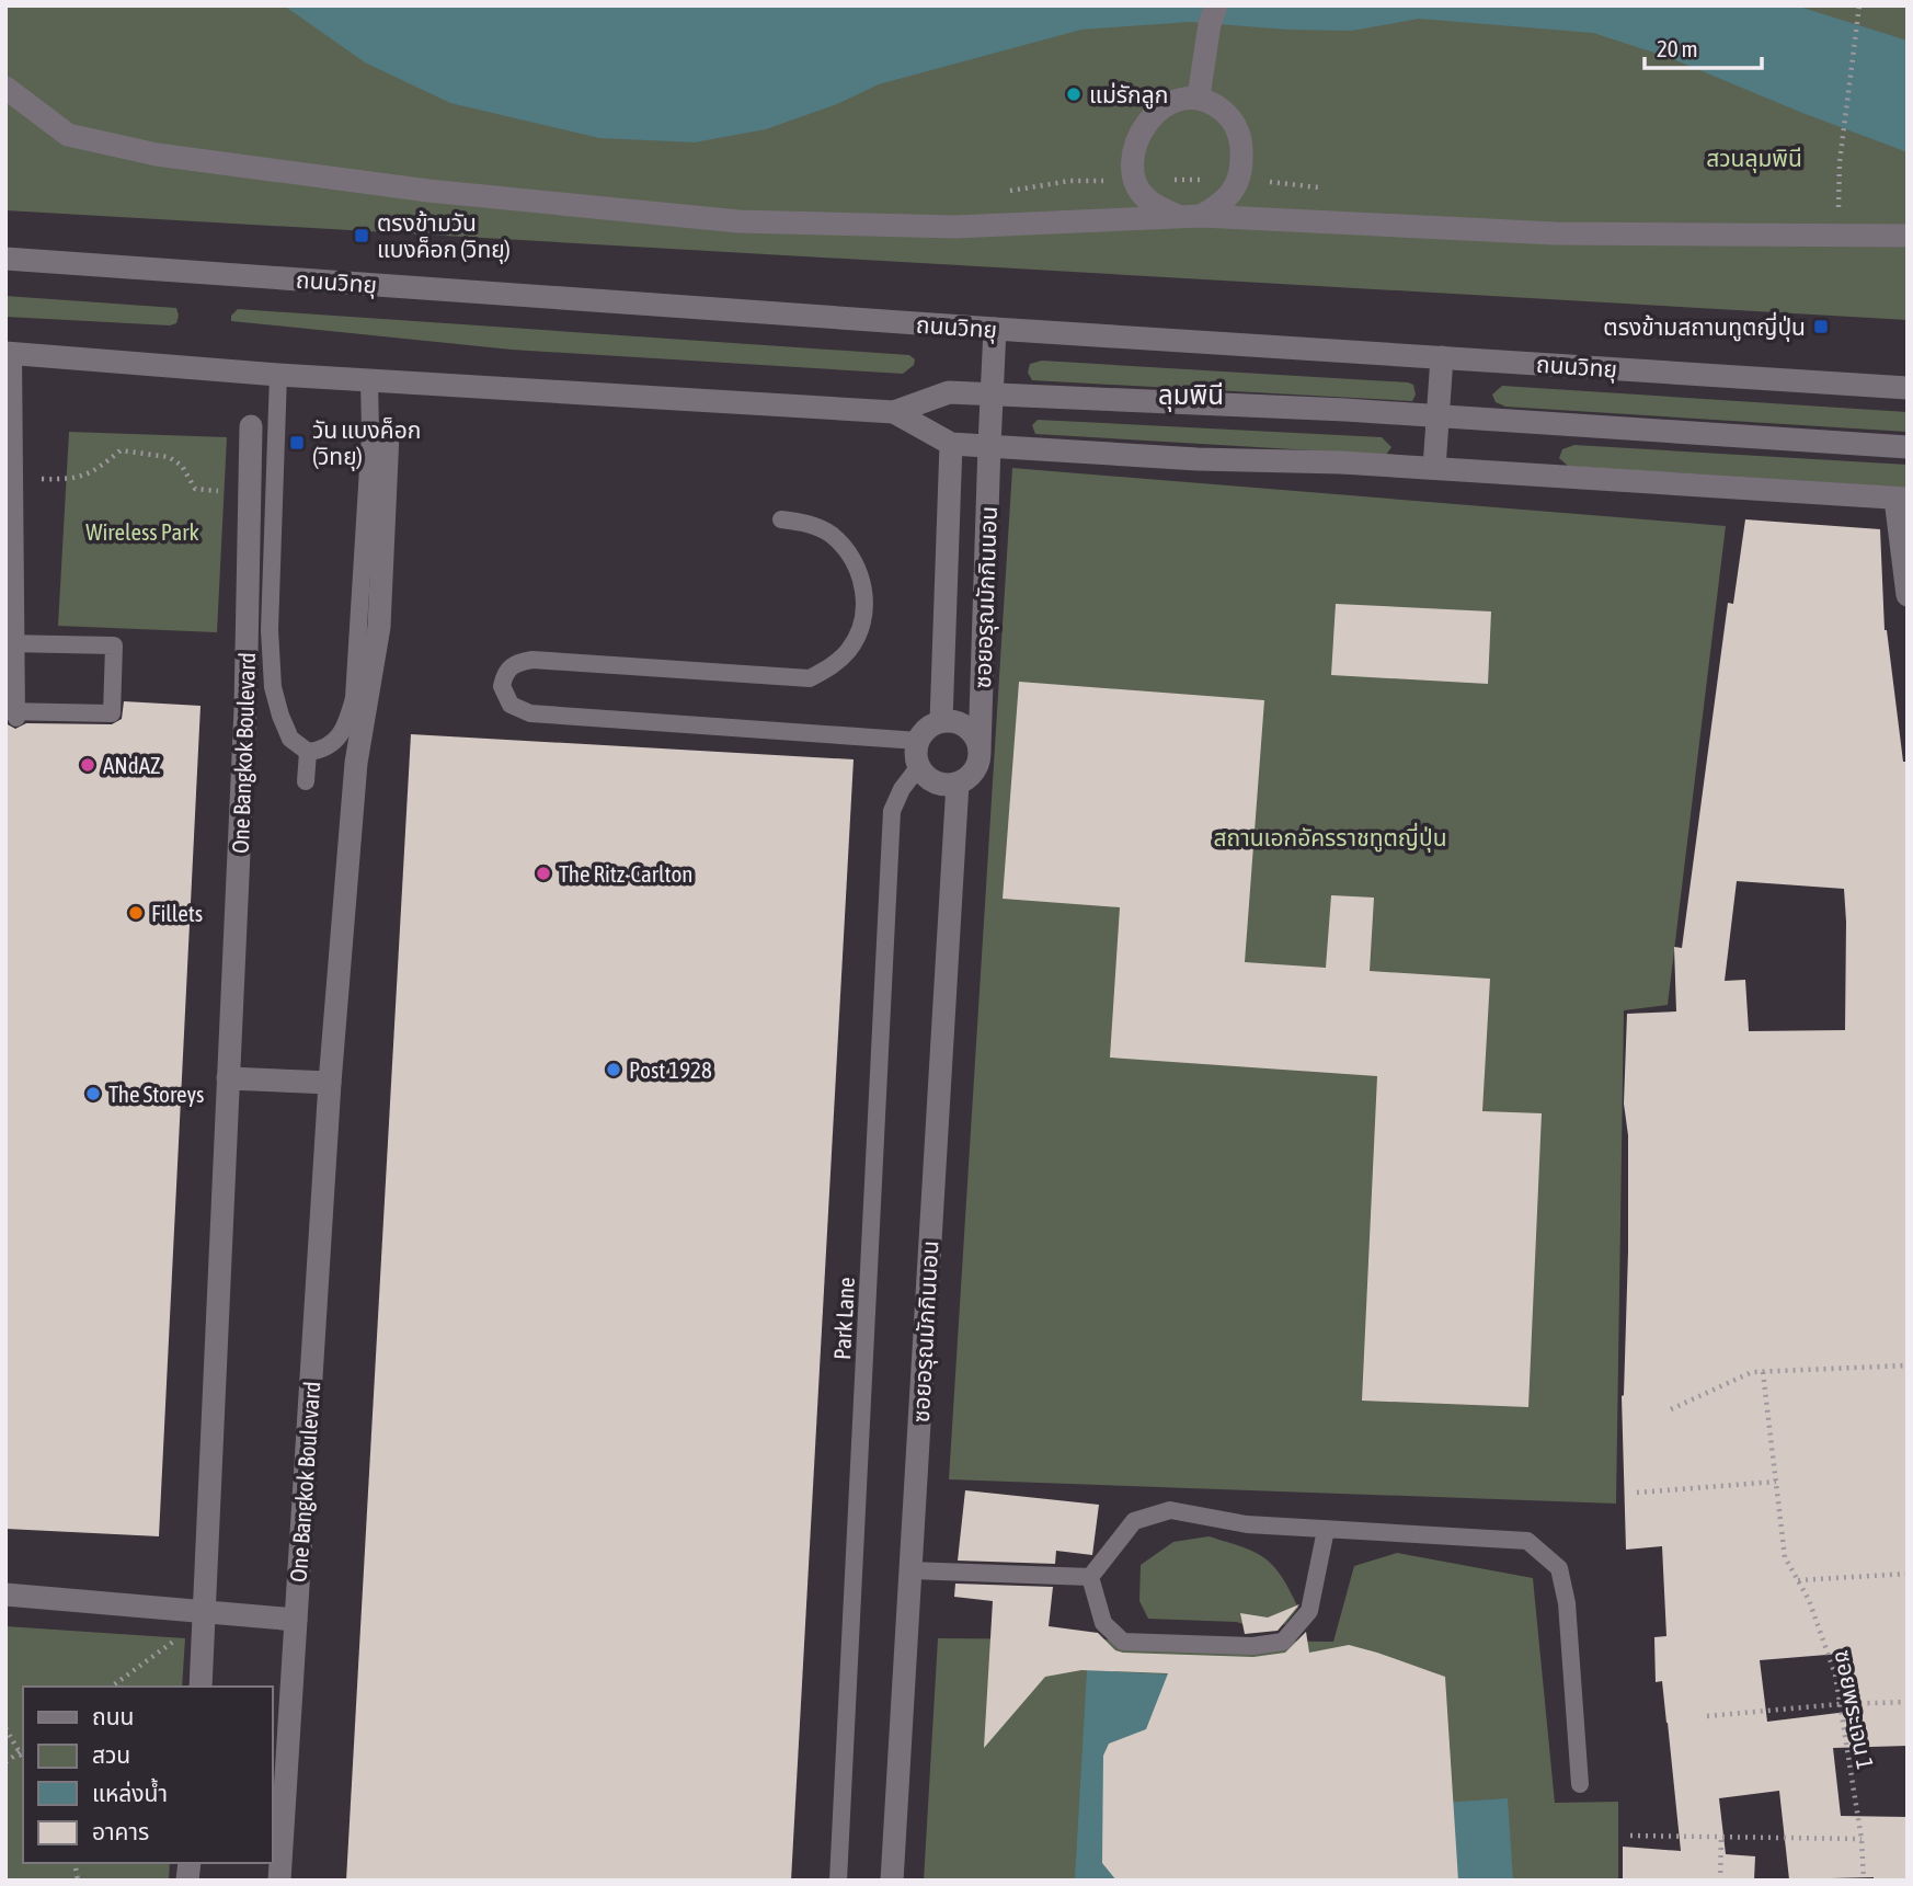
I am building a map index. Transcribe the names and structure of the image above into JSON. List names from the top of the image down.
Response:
{
  "streets": {
    "street": ["ถนนวิทยุ", "ซอยอรุณมักกินนอน", "One Bangkok Boulevard"],
    "lane": ["Park Lane"],
    "path": ["ซอยพระเจน 1"]
  },
  "crossings": [
    ["ถนนวิทยุ", "ซอยอรุณมักกินนอน"],
    ["ซอยอรุณมักกินนอน", "Park Lane"]
  ],
  "districts": ["ลุมพินี"],
  "parks": ["สวนลุมพินี", "Wireless Park", "สถานเอกอัครราชทูตญี่ปุ่น"],
  "places": {
    "other": [
      "แม่รักลูก",
      "ANdAZ",
      "The Ritz-Carlton",
      "Fillets",
      "Post 1928",
      "The Storeys"
    ],
    "transit": ["ตรงข้ามวัน แบงค็อก (วิทยุ)", "ตรงข้ามสถานทูตญี่ปุ่น", "วัน แบงค็อก (วิทยุ)"]
  },
  "legend": [
    "ถนน",
    "สวน",
    "แหล่งน้ำ",
    "อาคาร"
  ],
  "scale_bar": "20 m"
}
